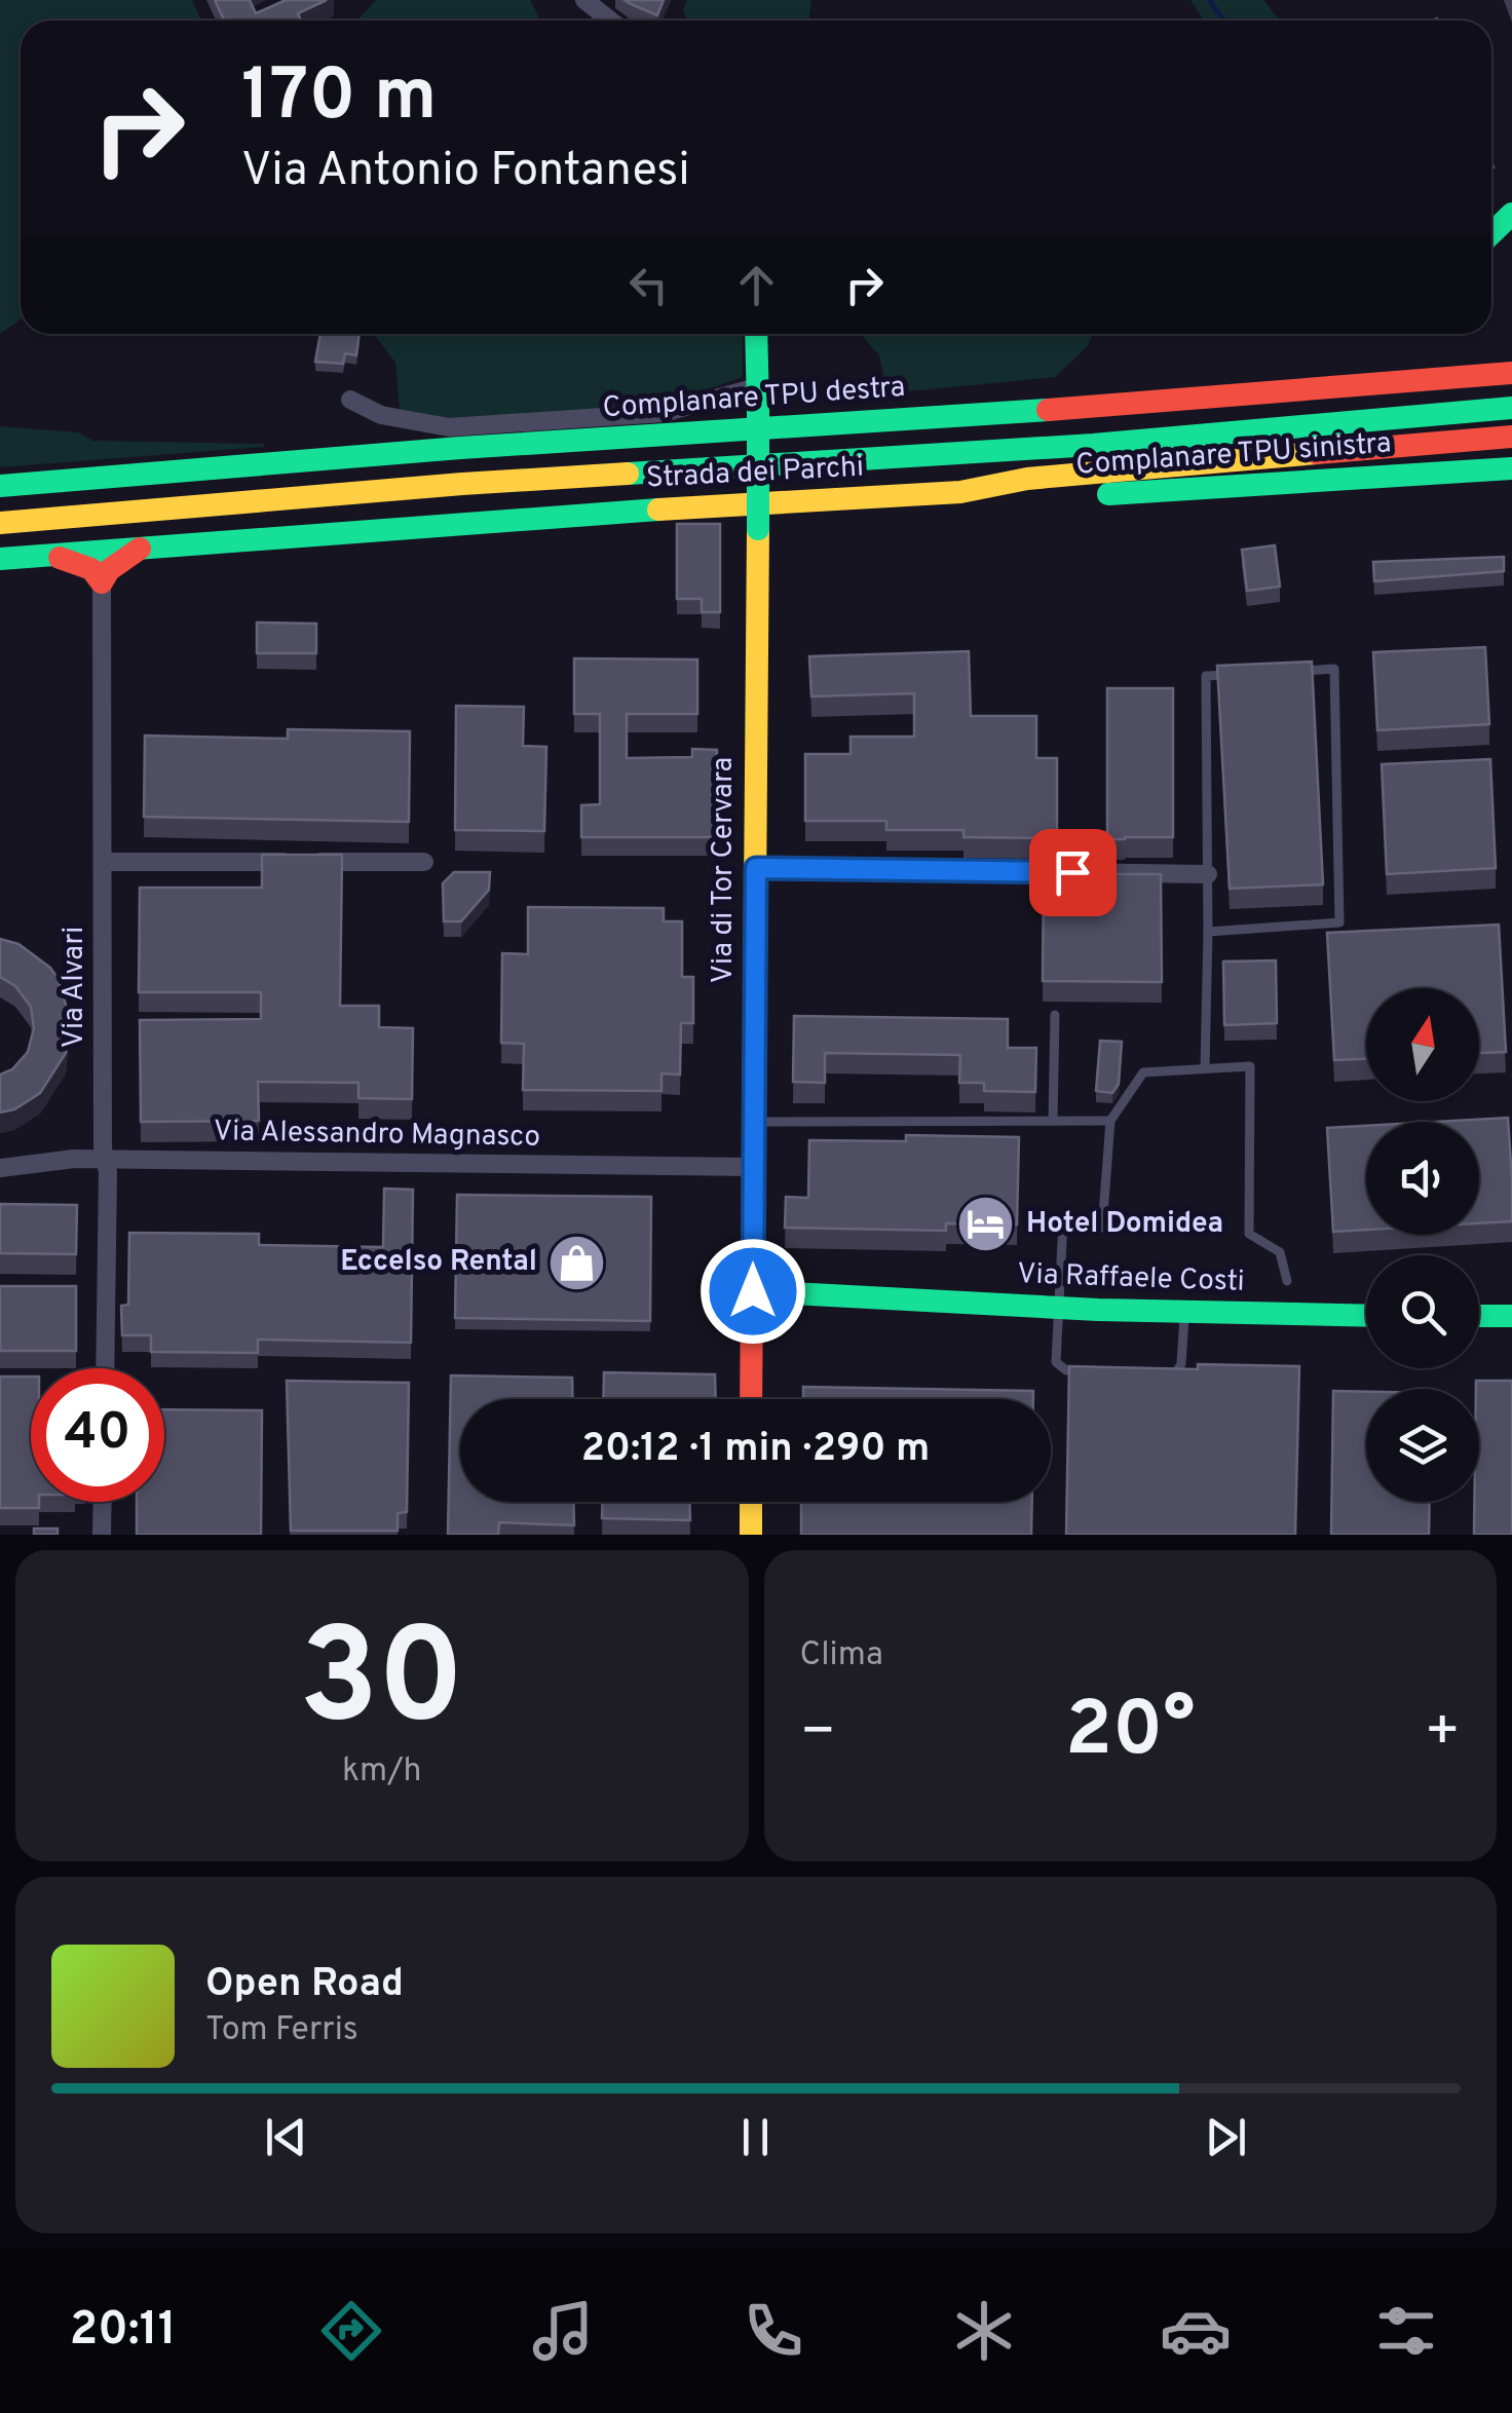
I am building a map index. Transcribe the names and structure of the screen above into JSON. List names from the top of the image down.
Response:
{
  "streets": {
    "main road": [
      "Complanare TPU destra",
      "Complanare TPU sinistra",
      "Strada dei Parchi",
      "Via di Tor Cervara",
      "Via Raffaele Costi"
    ],
    "street": ["Via Alvari", "Via Alessandro Magnasco"]
  },
  "crossings": [
    ["Complanare TPU sinistra", "Strada dei Parchi"],
    ["Via di Tor Cervara", "Via Alessandro Magnasco"],
    ["Via di Tor Cervara", "Via Raffaele Costi"],
    ["Via Alvari", "Via Alessandro Magnasco"]
  ],
  "places": {
    "hotel": ["Hotel Domidea"],
    "shop": ["Eccelso Rental"]
  },
  "north": "top",
  "page": {
    "turn": ["170 m", "Via Antonio Fontanesi"],
    "limit": "40",
    "trip": "20:12 · 1 min · 290 m",
    "tile": [
      ["30", "km/h"],
      "Clima"
    ],
    "heat": ["−", "20°", "+"],
    "song": ["Open Road", "Tom Ferris"],
    "tabs": "20:11"
  }
}
